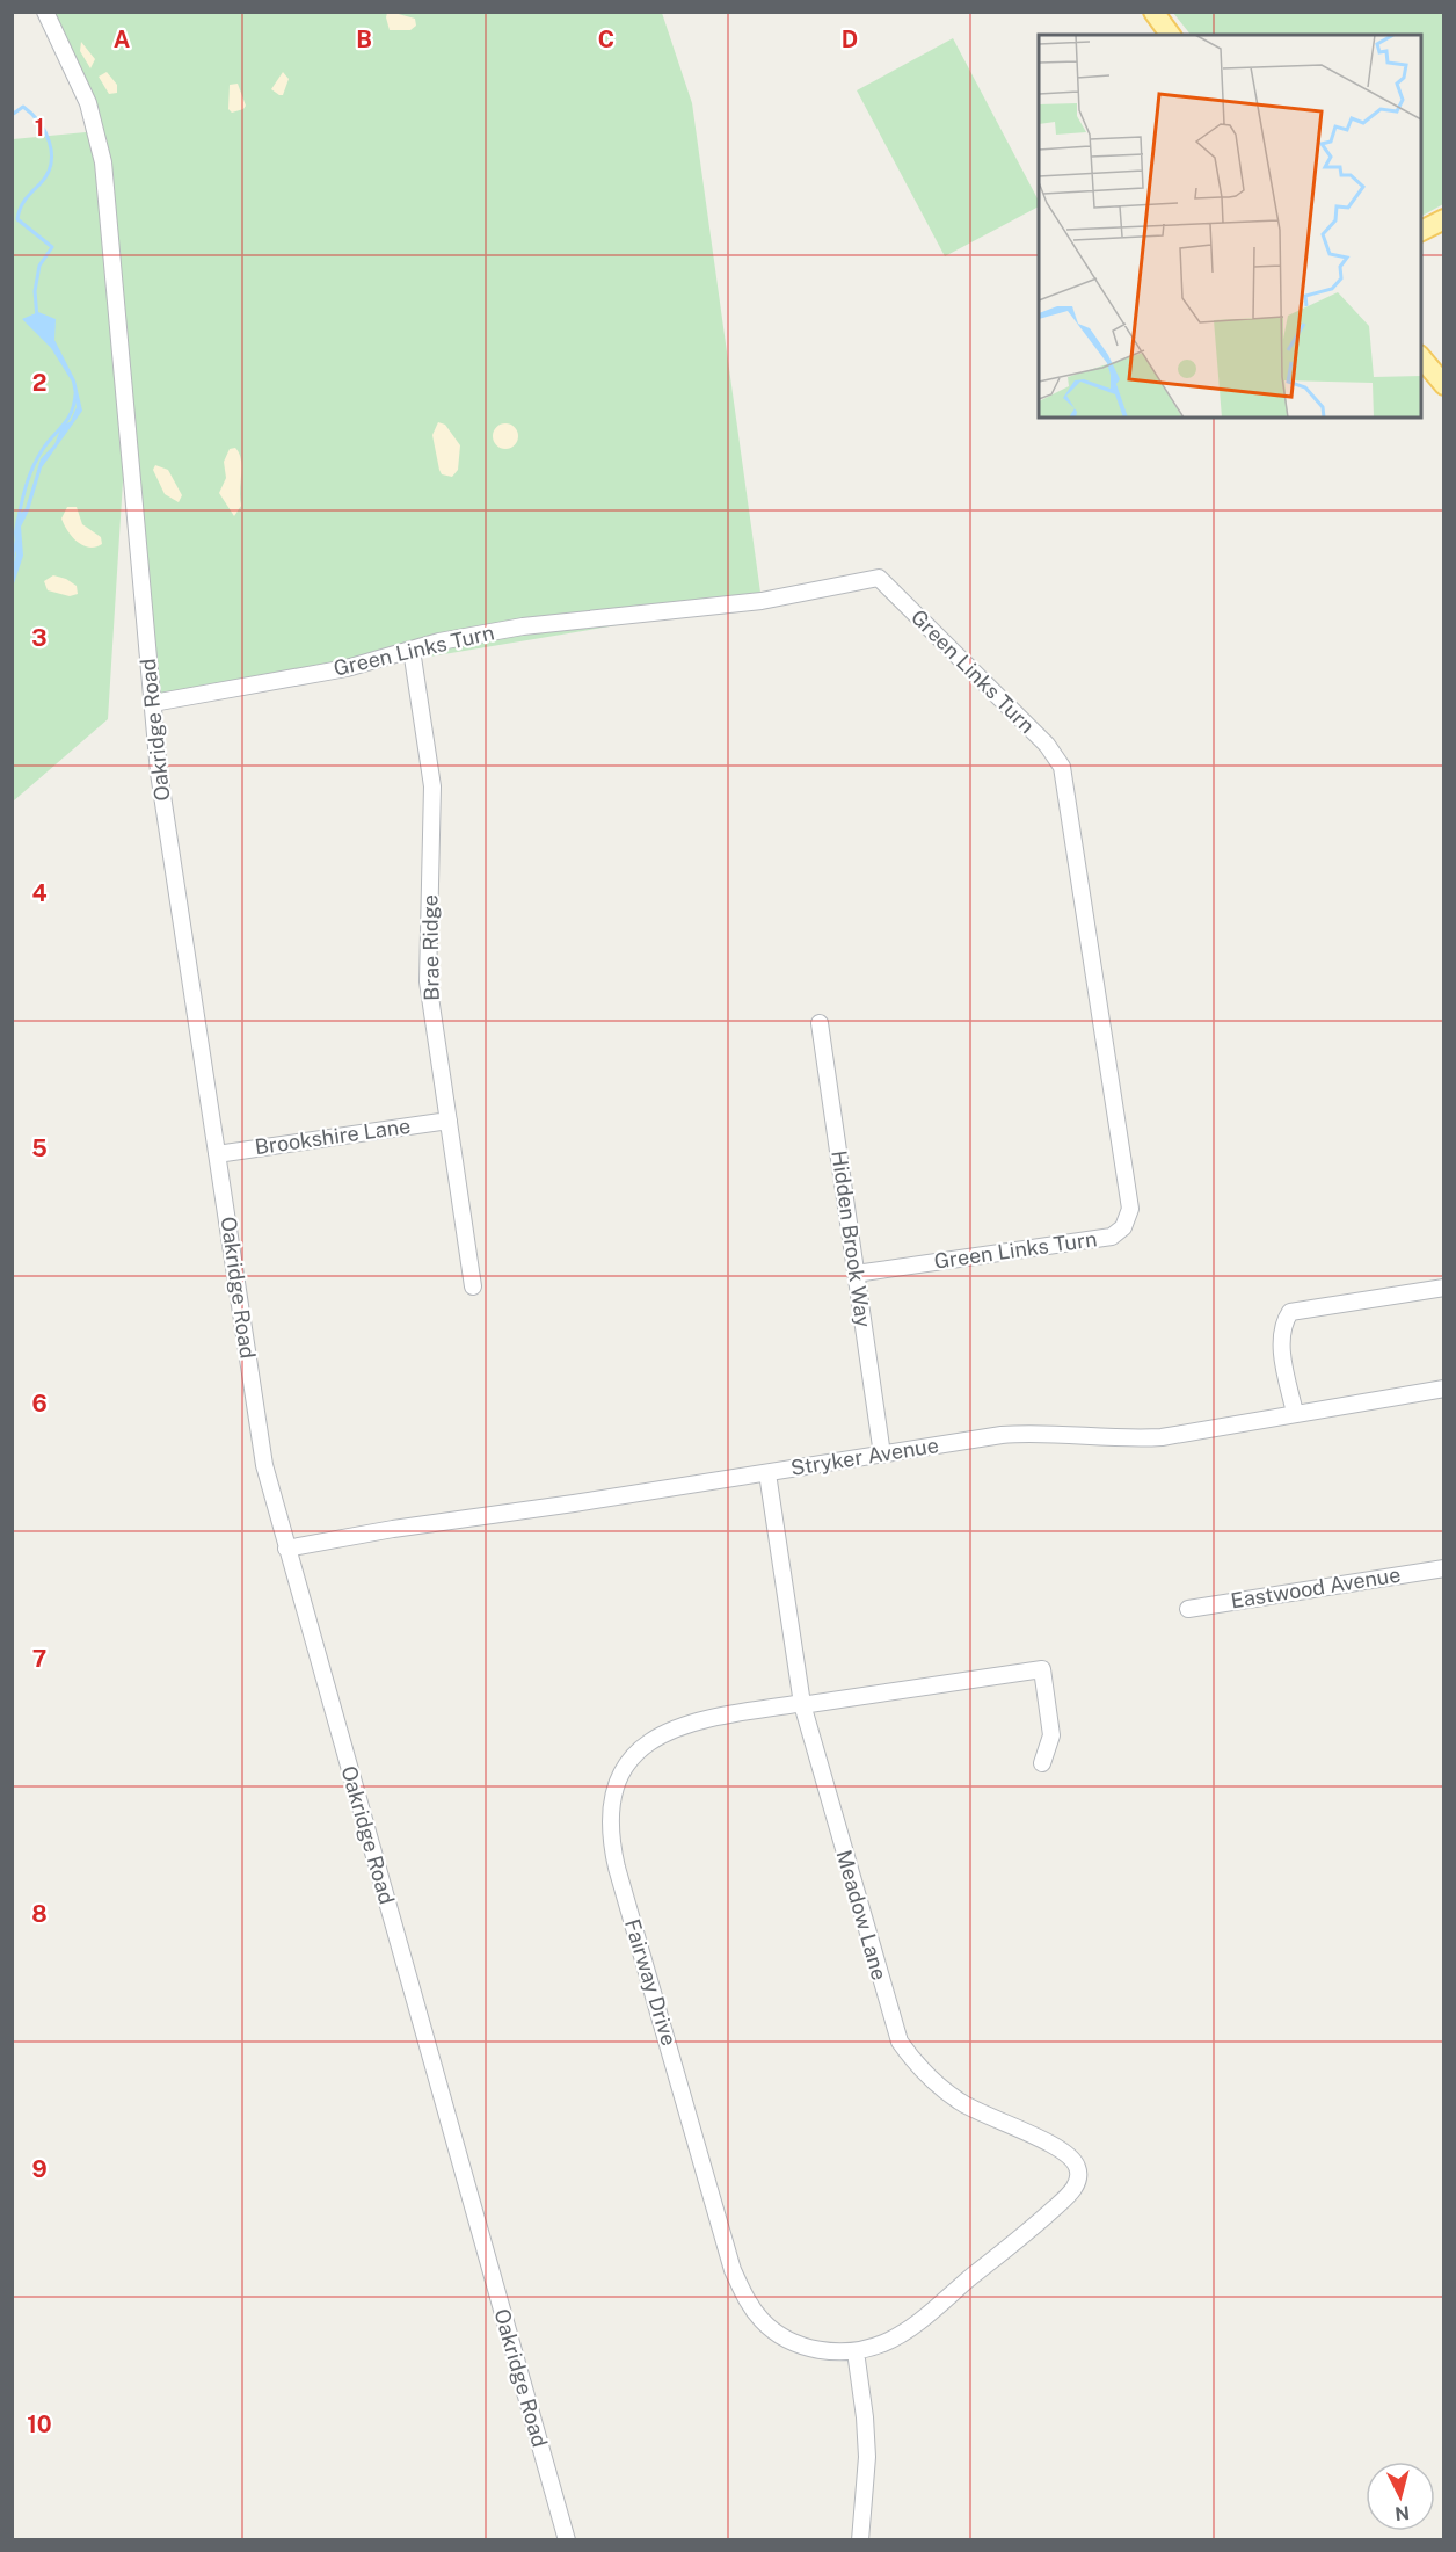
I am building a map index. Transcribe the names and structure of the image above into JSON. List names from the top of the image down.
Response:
{
  "streets": {
    "street": [
      "Green Links Turn",
      "Oakridge Road",
      "Brae Ridge",
      "Brookshire Lane",
      "Hidden Brook Way",
      "Stryker Avenue",
      "Eastwood Avenue",
      "Meadow Lane",
      "Fairway Drive"
    ]
  },
  "crossings": [
    ["Green Links Turn", "Oakridge Road"],
    ["Green Links Turn", "Brae Ridge"],
    ["Green Links Turn", "Hidden Brook Way"],
    ["Oakridge Road", "Brookshire Lane"],
    ["Oakridge Road", "Stryker Avenue"],
    ["Brae Ridge", "Brookshire Lane"],
    ["Hidden Brook Way", "Stryker Avenue"],
    ["Stryker Avenue", "Meadow Lane"],
    ["Meadow Lane", "Fairway Drive"]
  ],
  "north": "bottom",
  "grid": {
    "columns": [
      "A",
      "B",
      "C",
      "D"
    ],
    "rows": [
      "1",
      "2",
      "3",
      "4",
      "5",
      "6",
      "7",
      "8",
      "9",
      "10"
    ]
  }
}
